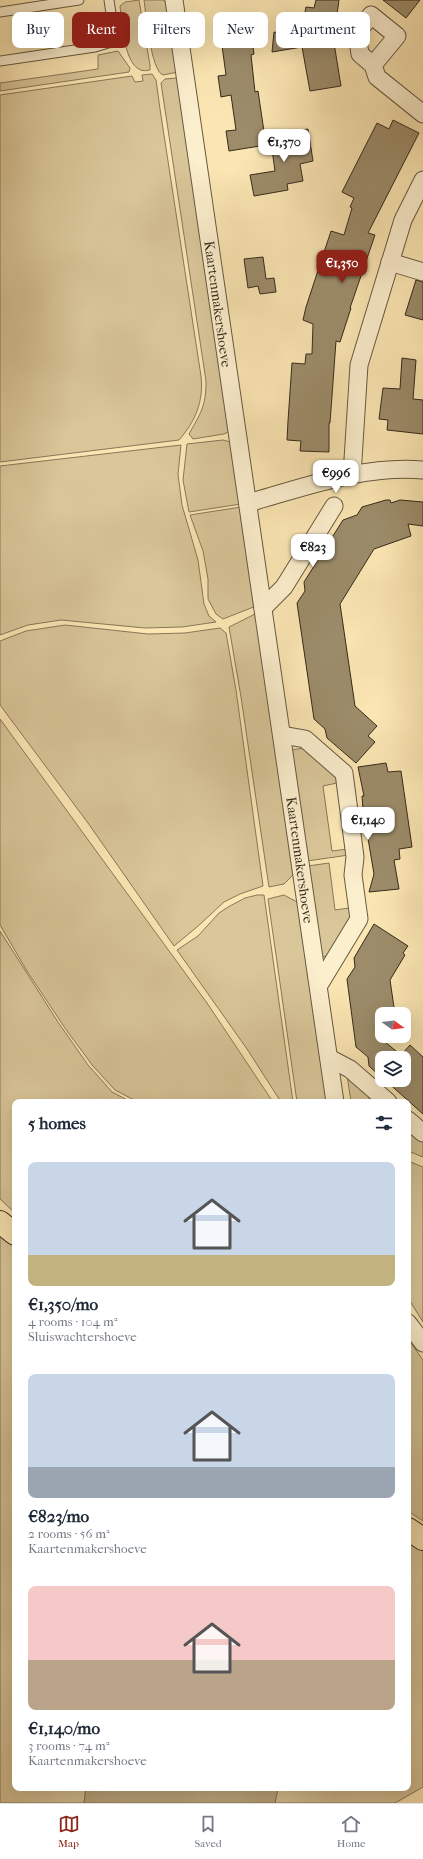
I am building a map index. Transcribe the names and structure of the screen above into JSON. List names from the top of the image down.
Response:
{
  "streets": {
    "street": ["Kaartenmakershoeve"]
  },
  "north": "right",
  "page": {
    "chip": [
      "Buy",
      "Rent",
      "Filters",
      "New",
      "Apartment"
    ],
    "price": [
      "€1,370",
      "€1,350",
      "€996",
      "€823",
      "€1,140"
    ],
    "heading": "5 homes",
    "list": [
      {
        "name": "€1,350/mo",
        "note": "4 rooms · 104 m² · Sluiswachtershoeve"
      },
      {
        "name": "€823/mo",
        "note": "2 rooms · 56 m² · Kaartenmakershoeve"
      },
      {
        "name": "€1,140/mo",
        "note": "3 rooms · 74 m² · Kaartenmakershoeve"
      }
    ],
    "tabs": ["Map", "Saved", "Home"]
  }
}
